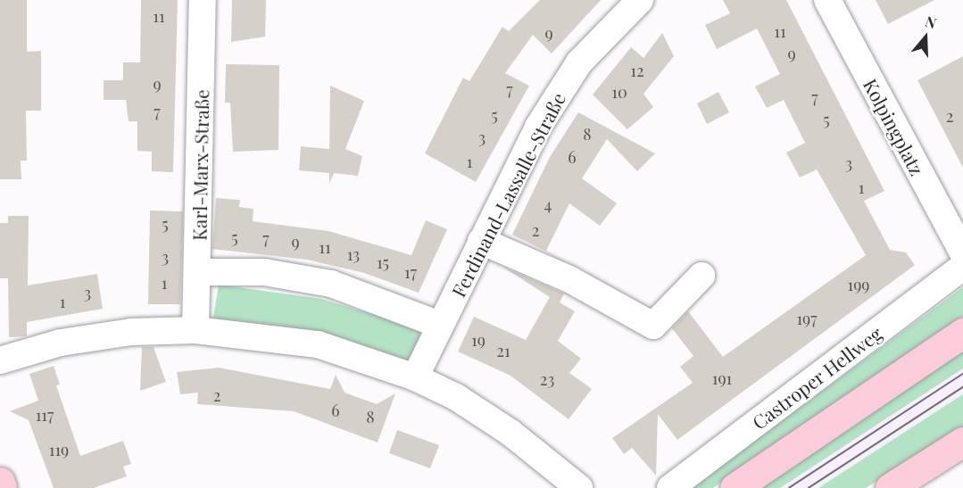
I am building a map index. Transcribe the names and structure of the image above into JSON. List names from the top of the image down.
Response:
{
  "streets": {
    "street": [
      "Kolpingplatz",
      "Karl-Marx-Straße",
      "Ferdinand-Lassalle-Straße",
      "Castroper Hellweg"
    ]
  },
  "house_numbers": [
    "11",
    "11",
    "9",
    "9",
    "12",
    "9",
    "7",
    "10",
    "7",
    "7",
    "5",
    "2",
    "5",
    "8",
    "3",
    "6",
    "1",
    "3",
    "1",
    "4",
    "5",
    "2",
    "5",
    "7",
    "9",
    "11",
    "13",
    "3",
    "15",
    "17",
    "1",
    "199",
    "3",
    "1",
    "197",
    "19",
    "21",
    "191",
    "23",
    "2",
    "6",
    "117",
    "8",
    "119"
  ],
  "north": "top"
}
